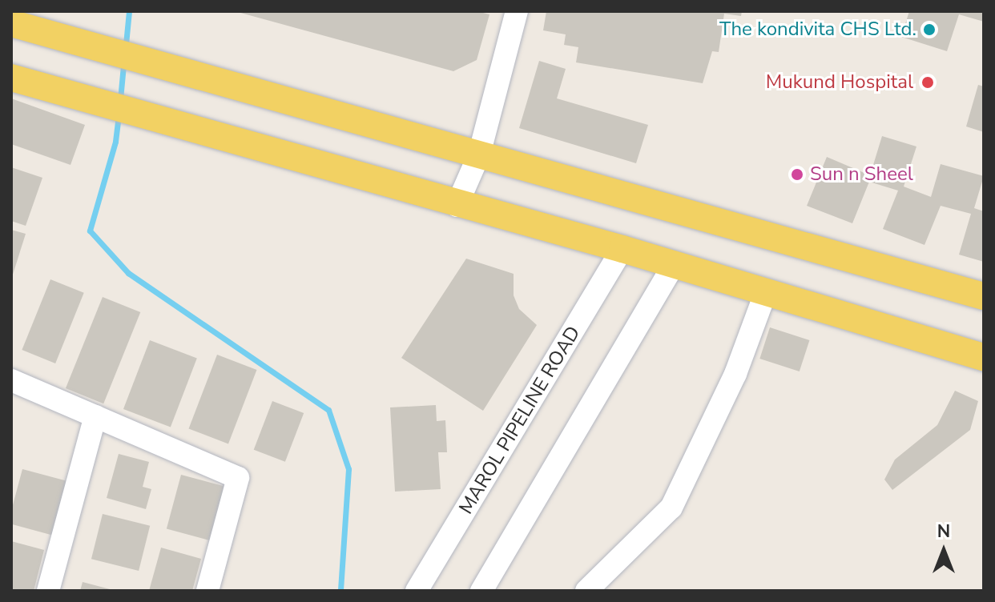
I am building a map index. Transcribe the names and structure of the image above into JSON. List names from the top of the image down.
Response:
{
  "streets": {
    "street": ["MAROL PIPELINE ROAD"]
  },
  "places": ["The kondivita CHS Ltd.", "Mukund Hospital", "Sun n Sheel"],
  "north": "top"
}
